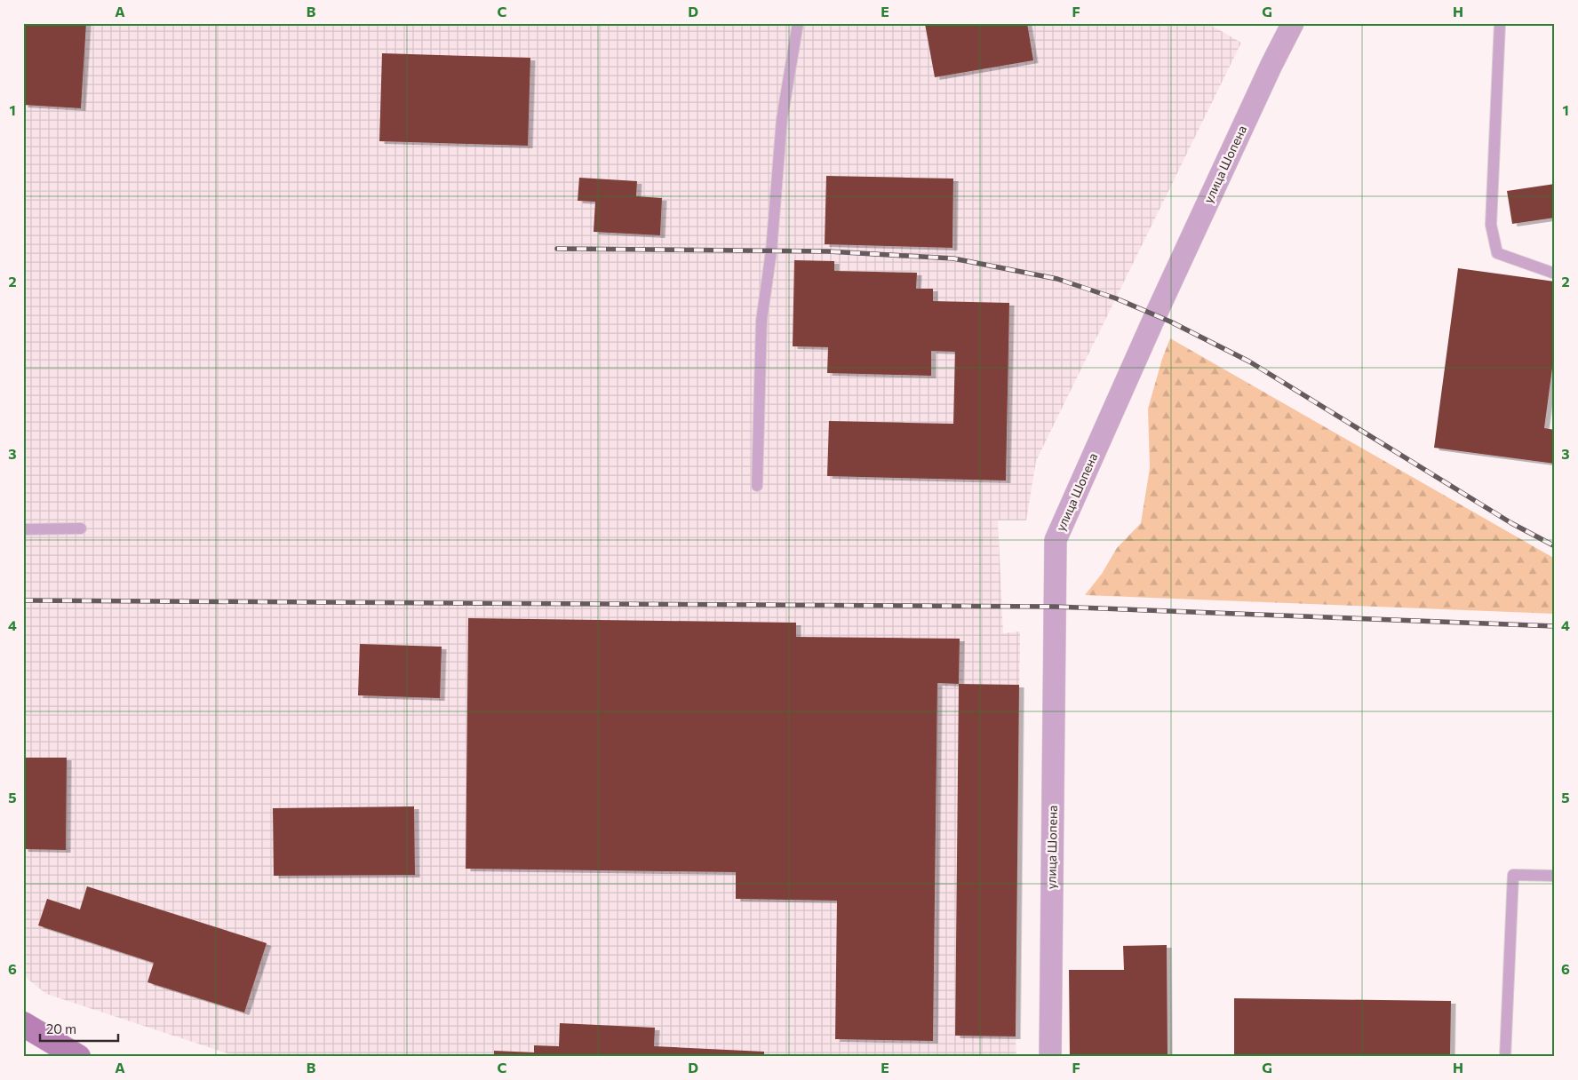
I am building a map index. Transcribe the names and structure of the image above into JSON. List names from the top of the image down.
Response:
{
  "streets": {
    "street": ["улица Шопена"]
  },
  "scale_bar": "20 m",
  "grid": {
    "columns": [
      "A",
      "B",
      "C",
      "D",
      "E",
      "F",
      "G",
      "H"
    ],
    "rows": [
      "1",
      "2",
      "3",
      "4",
      "5",
      "6"
    ]
  }
}
